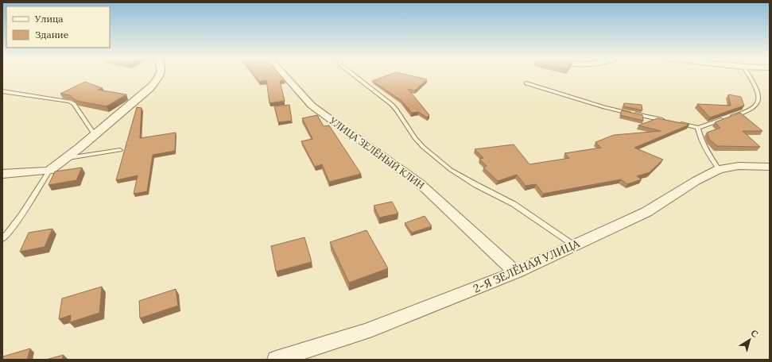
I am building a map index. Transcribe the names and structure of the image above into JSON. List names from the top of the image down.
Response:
{
  "streets": {
    "street": ["УЛИЦА ЗЕЛЁНЫЙ КЛИН", "2-Я ЗЕЛЁНАЯ УЛИЦА"]
  },
  "crossings": [
    ["УЛИЦА ЗЕЛЁНЫЙ КЛИН", "2-Я ЗЕЛЁНАЯ УЛИЦА"]
  ],
  "legend": ["Улица", "Здание"],
  "north": "top right"
}
